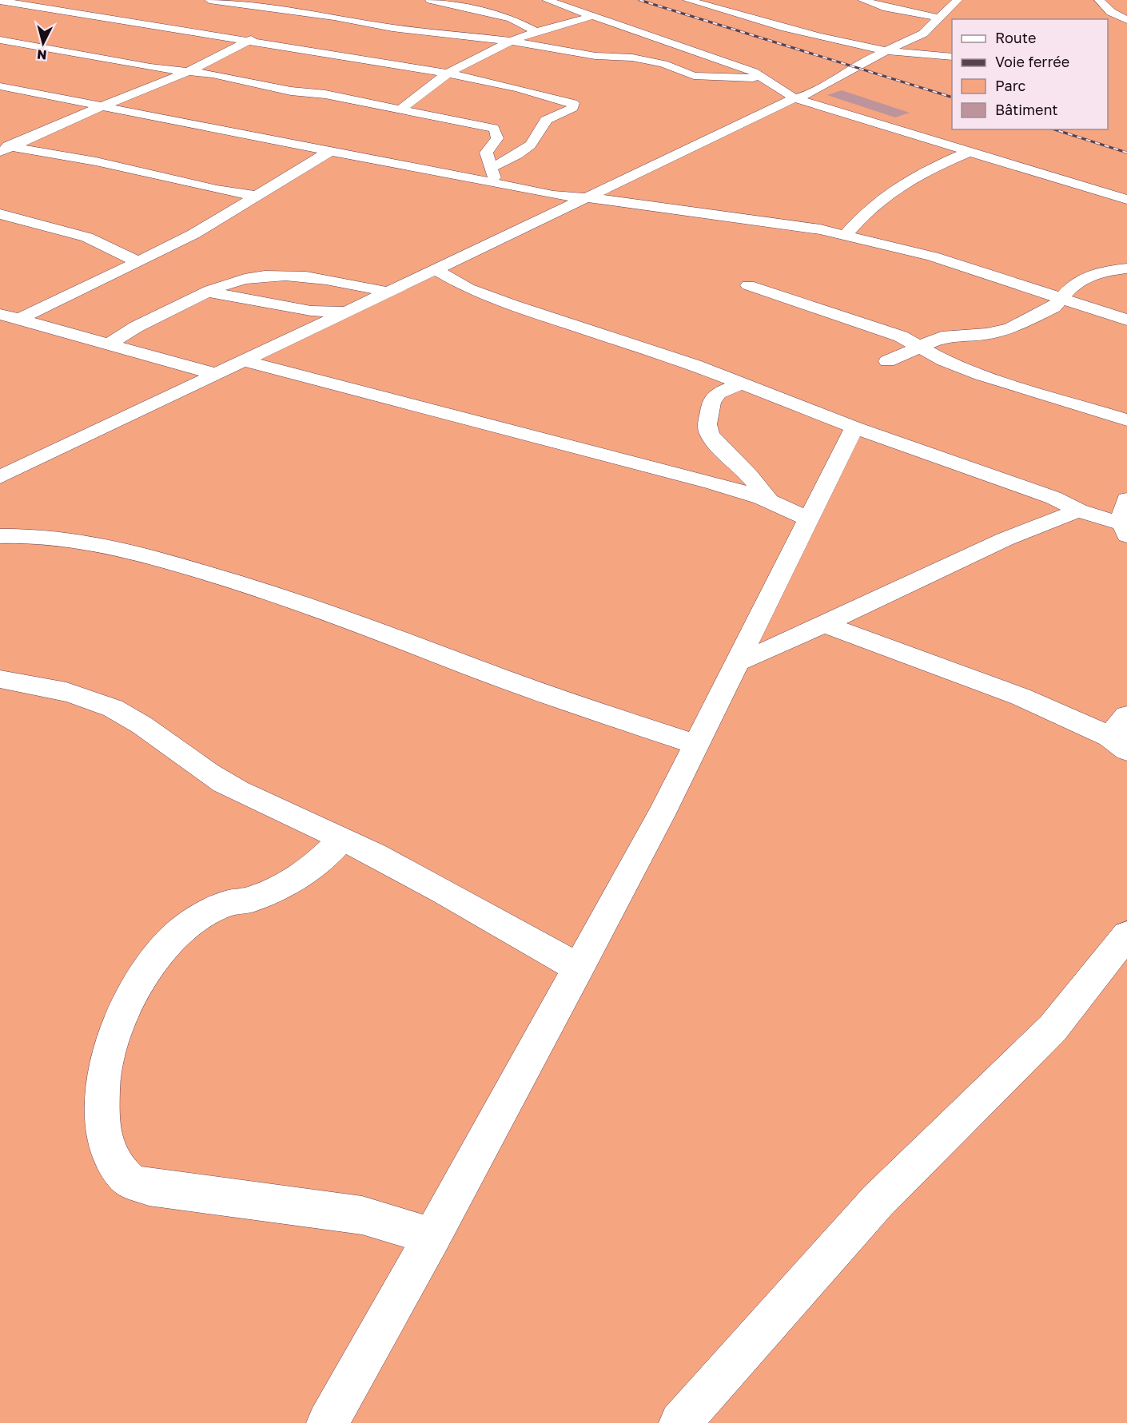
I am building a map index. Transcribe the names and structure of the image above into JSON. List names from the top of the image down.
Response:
{
  "legend": [
    "Route",
    "Voie ferrée",
    "Parc",
    "Bâtiment"
  ],
  "north": "bottom"
}
